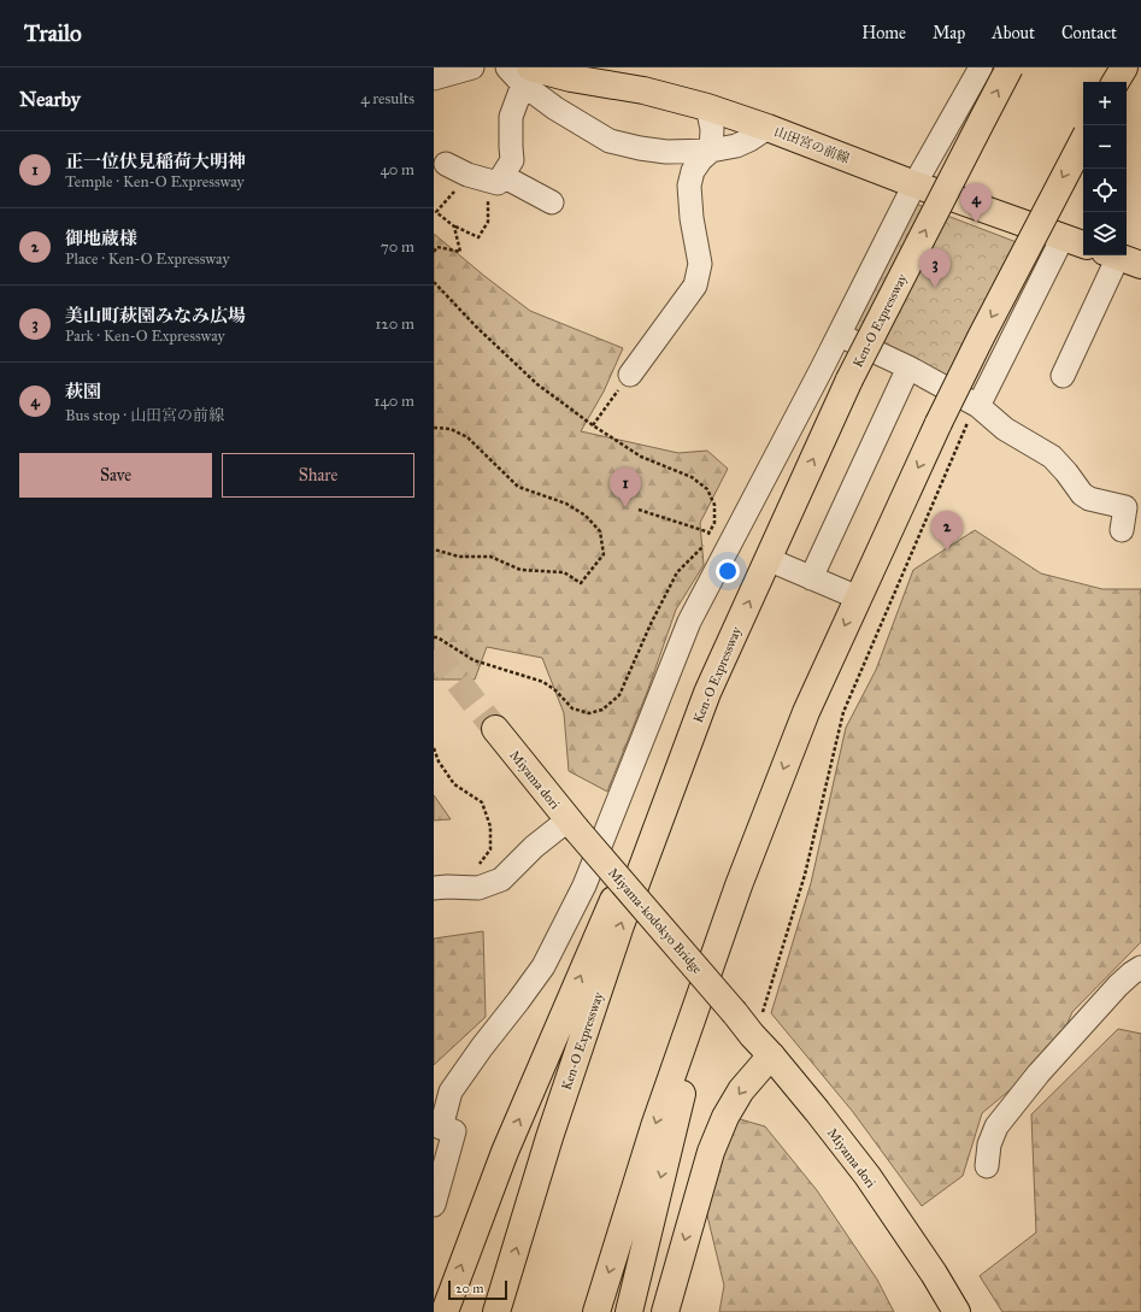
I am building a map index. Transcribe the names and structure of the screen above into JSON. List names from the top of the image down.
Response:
{
  "streets": {
    "main road": [
      "山田宮の前線",
      "Ken-O Expressway",
      "Miyama dori",
      "Miyama-kodokyo Bridge"
    ]
  },
  "crossings": [
    ["Miyama dori", "Miyama-kodokyo Bridge"]
  ],
  "scale_bar": "20 m",
  "page": {
    "header": "Trailo",
    "nav": [
      "Home",
      "Map",
      "About",
      "Contact"
    ],
    "heading": ["Nearby", "4 results"],
    "map_buttons": ["+", "−"],
    "list": [
      {
        "mark": "1",
        "name": "正一位伏見稲荷大明神",
        "note": "Temple · Ken-O Expressway",
        "value": "40 m"
      },
      {
        "mark": "2",
        "name": "御地蔵様",
        "note": "Place · Ken-O Expressway",
        "value": "70 m"
      },
      {
        "mark": "3",
        "name": "美山町萩園みなみ広場",
        "note": "Park · Ken-O Expressway",
        "value": "120 m"
      },
      {
        "mark": "4",
        "name": "萩園",
        "note": "Bus stop · 山田宮の前線",
        "value": "140 m"
      }
    ],
    "pins": [
      "4",
      "3",
      "1",
      "2"
    ],
    "buttons": ["Save", "Share"],
    "scale": "20 m"
  }
}
